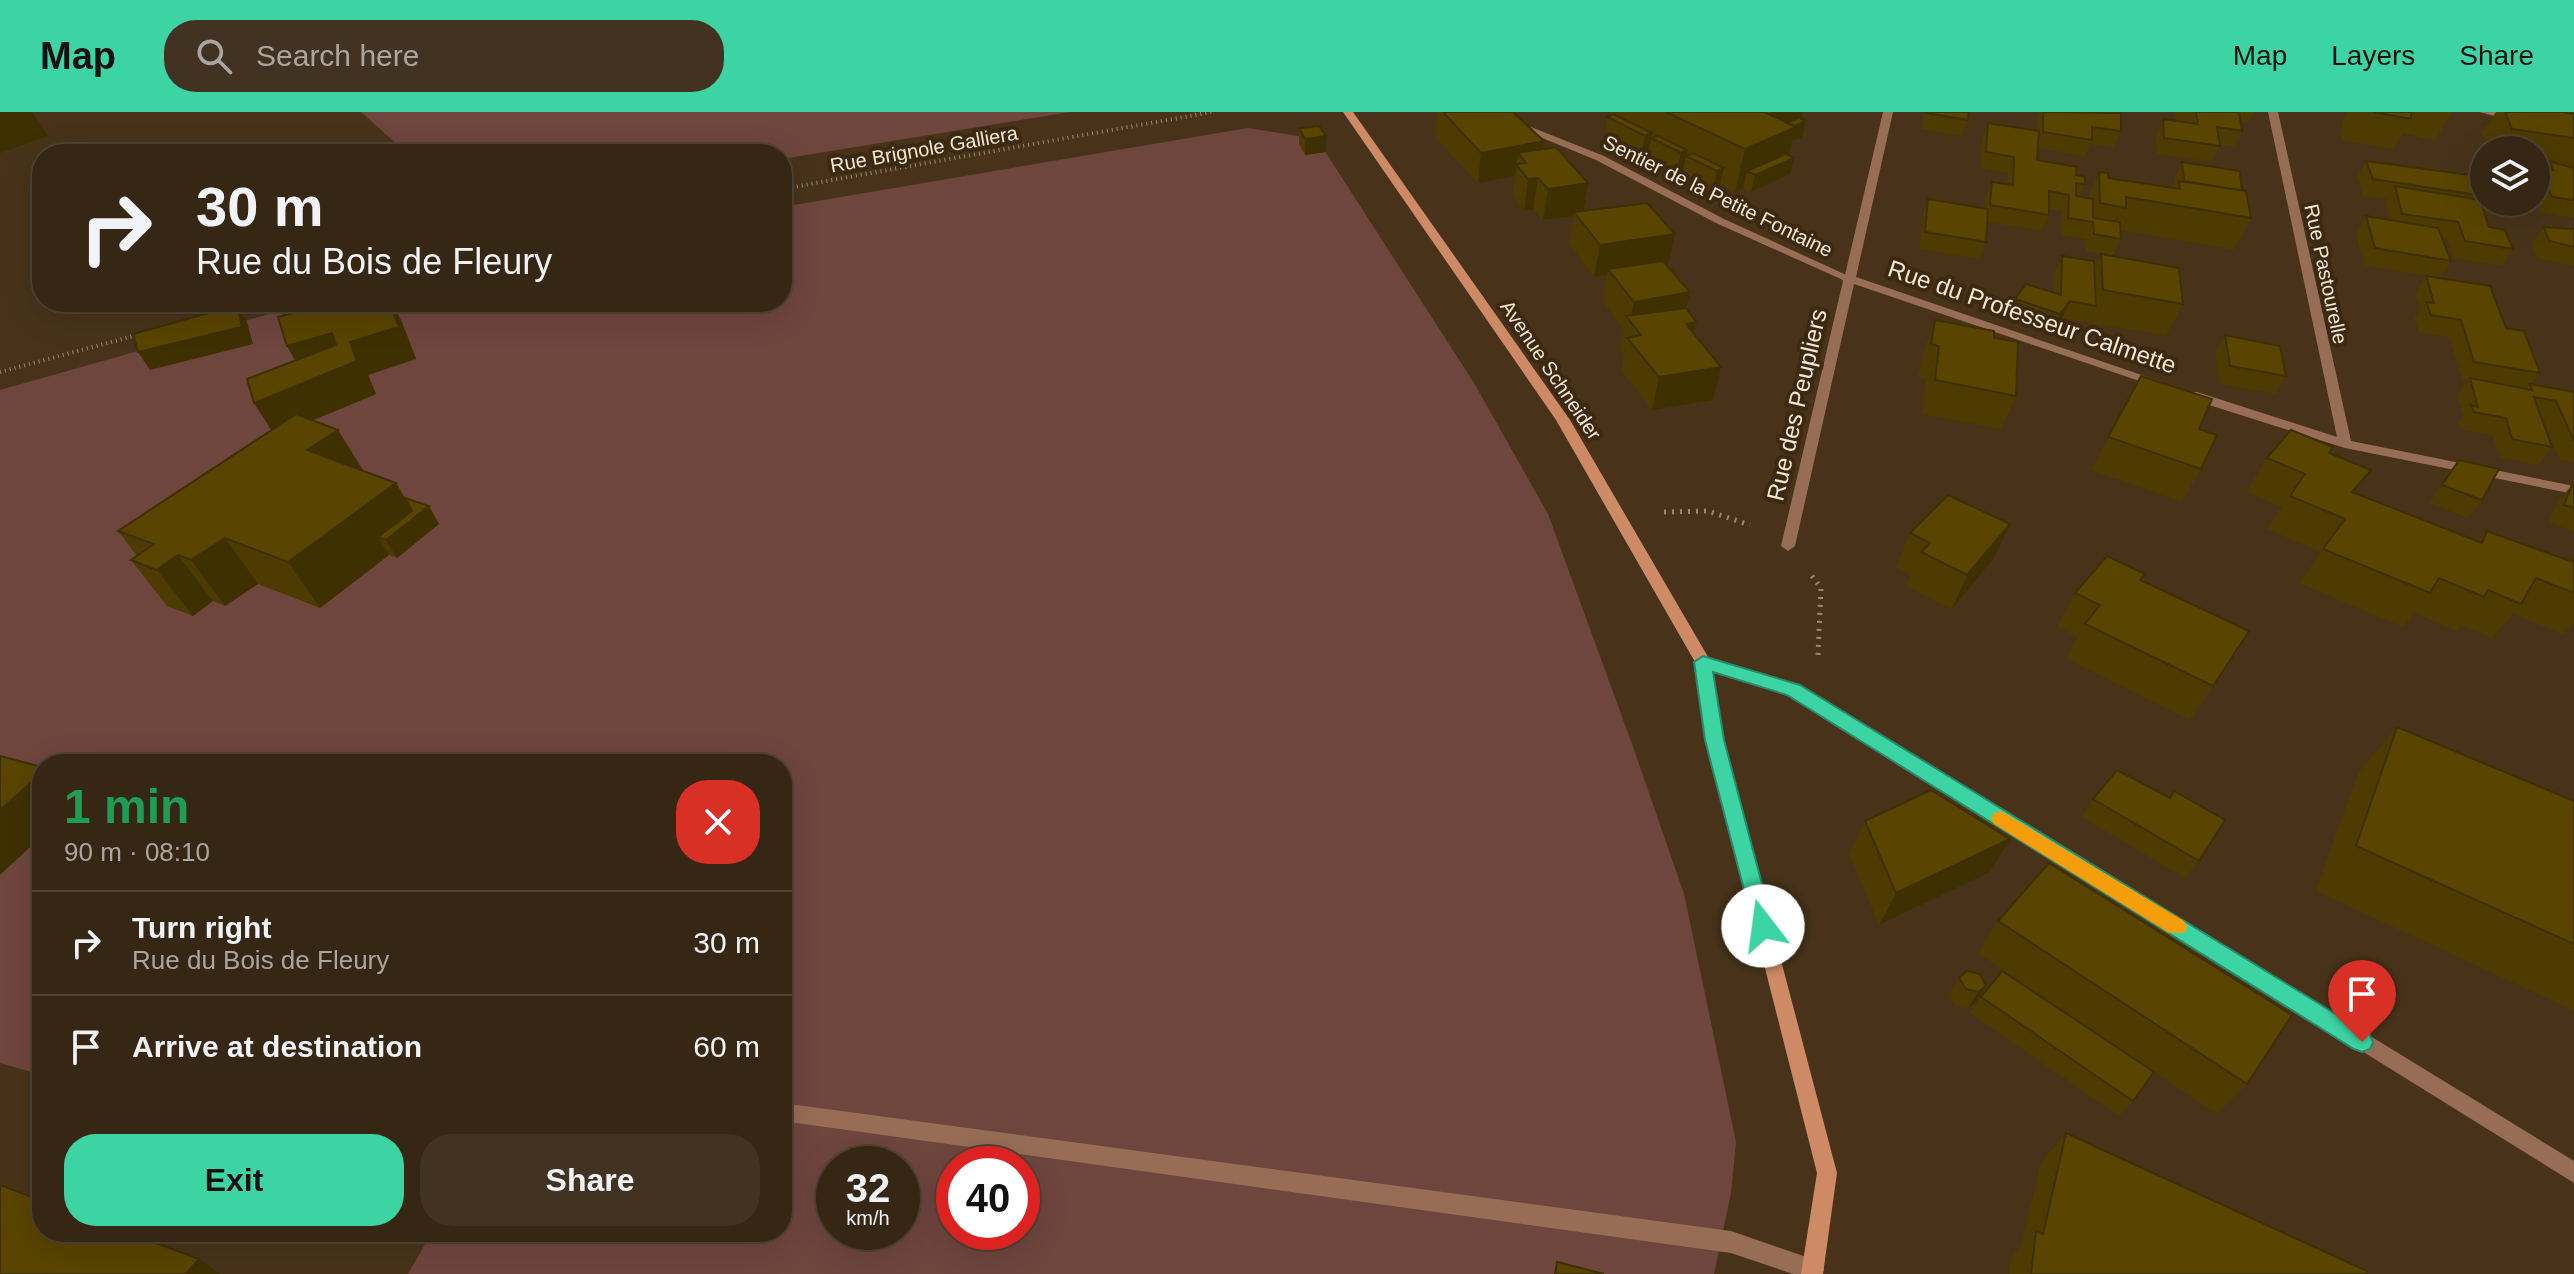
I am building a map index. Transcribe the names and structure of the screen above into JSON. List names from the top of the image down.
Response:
{
  "streets": {
    "street": [
      "Sentier de la Petite Fontaine",
      "Rue Pastourelle",
      "Rue du Professeur Calmette",
      "Avenue Schneider",
      "Rue des Peupliers"
    ],
    "path": ["Rue Brignole Galliera"]
  },
  "crossings": [
    ["Sentier de la Petite Fontaine", "Rue du Professeur Calmette"],
    ["Sentier de la Petite Fontaine", "Rue des Peupliers"],
    ["Rue Pastourelle", "Rue du Professeur Calmette"],
    ["Rue du Professeur Calmette", "Rue des Peupliers"]
  ],
  "page": {
    "header": "Map",
    "search": "Search here",
    "nav": ["Map", "Layers", "Share"],
    "turn": ["30 m", "Rue du Bois de Fleury"],
    "heading": ["1 min", "90 m · 08:10"],
    "list": [
      {
        "name": "Turn right",
        "note": "Rue du Bois de Fleury",
        "value": "30 m"
      },
      {
        "name": "Arrive at destination",
        "value": "60 m"
      }
    ],
    "buttons": ["Exit", "Share"],
    "speed": "32 km/h",
    "limit": "40"
  }
}
